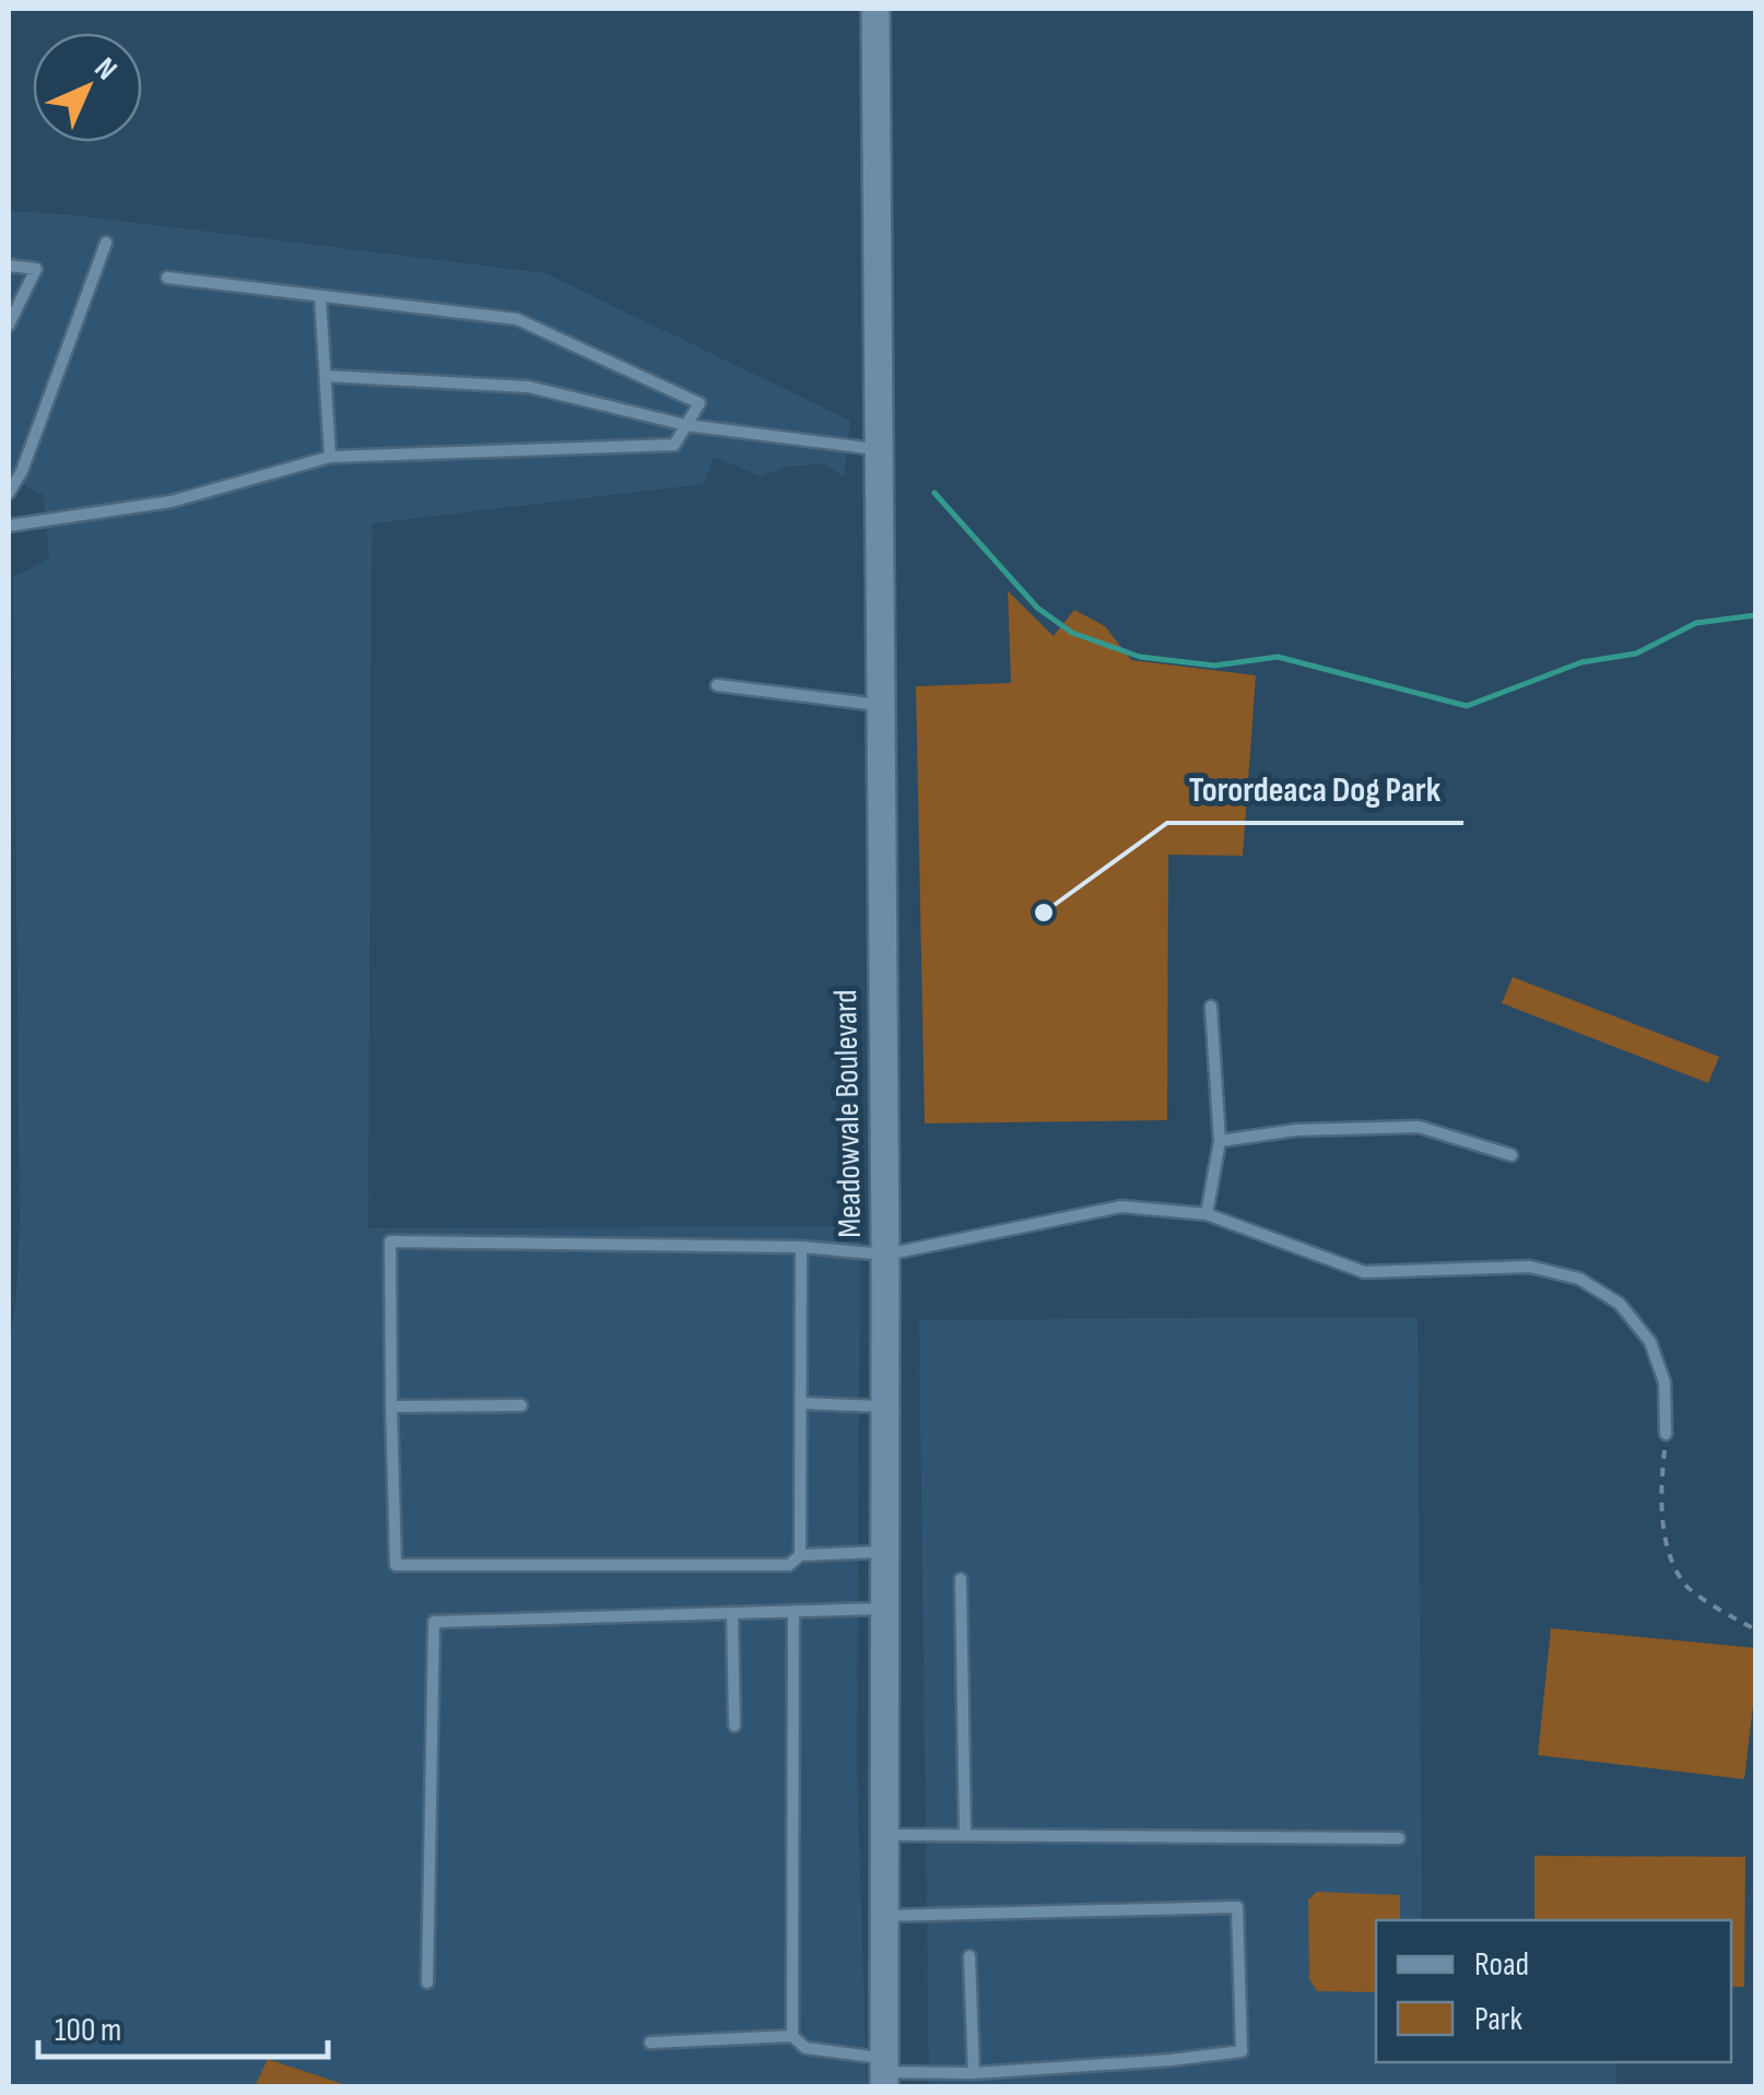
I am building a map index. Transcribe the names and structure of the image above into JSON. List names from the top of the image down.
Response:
{
  "streets": {
    "main road": ["Meadowvale Boulevard"]
  },
  "places": ["Torordeaca Dog Park"],
  "legend": ["Road", "Park"],
  "scale_bar": "100 m",
  "north": "top right"
}
